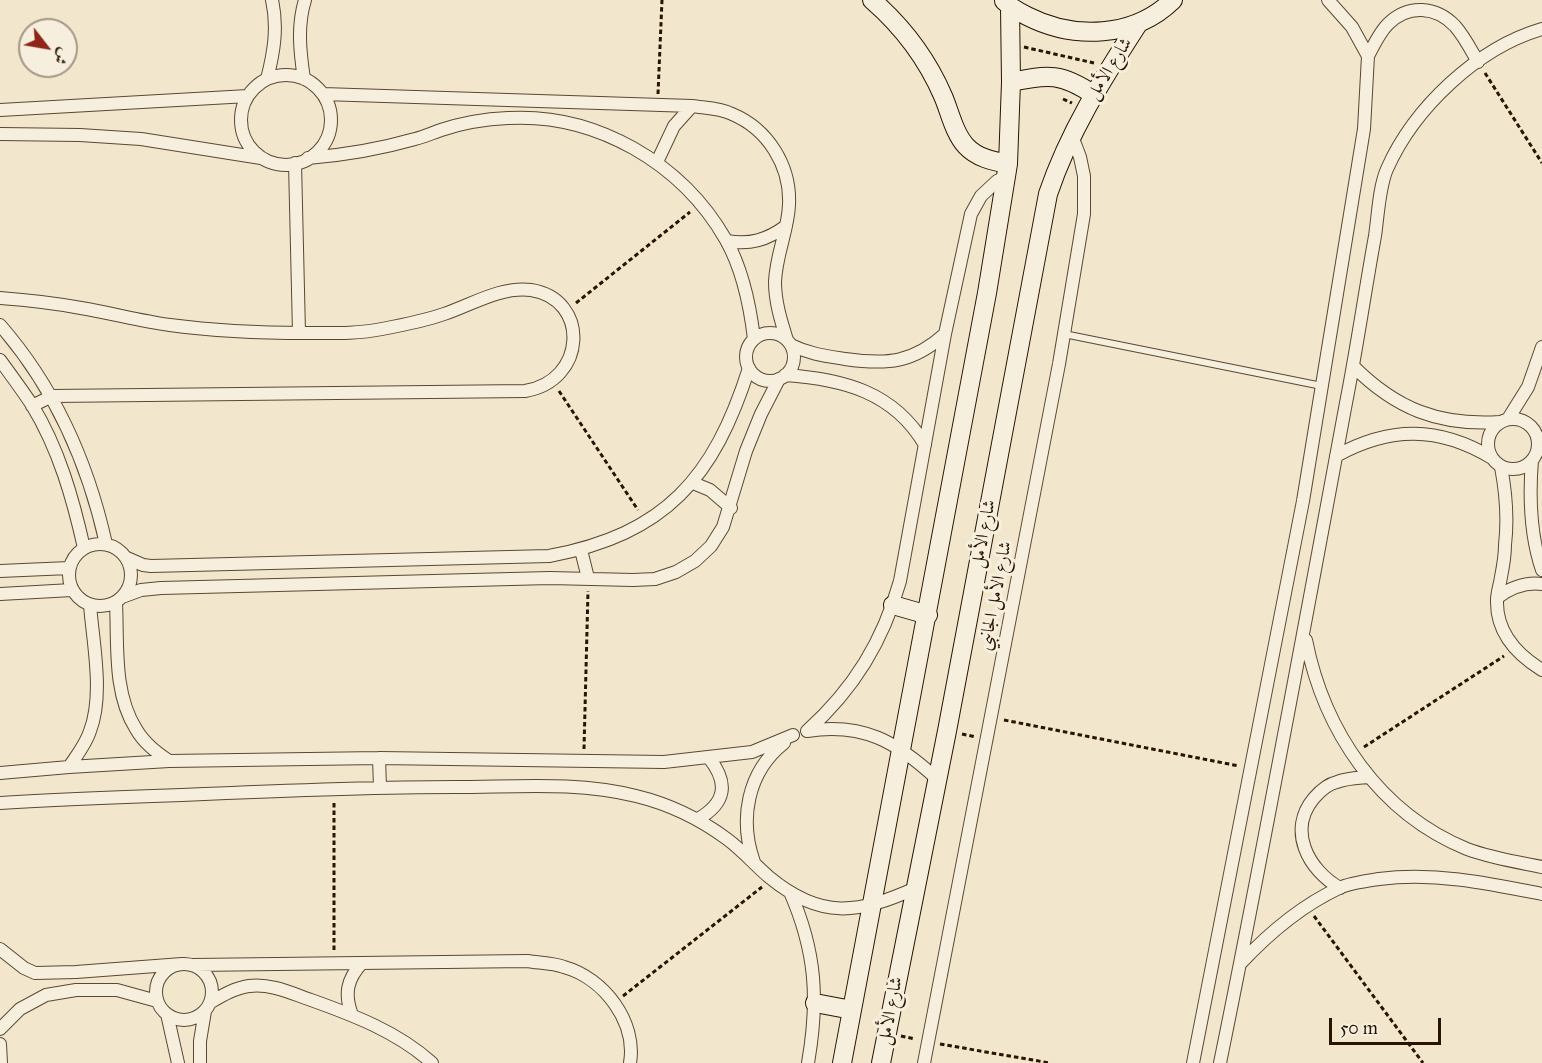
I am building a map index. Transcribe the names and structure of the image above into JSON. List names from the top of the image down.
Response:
{
  "streets": {
    "main road": ["شارع الأمل"],
    "street": ["شارع الأمل الجانبي"]
  },
  "crossings": [
    ["شارع الأمل", "شارع الأمل الجانبي"]
  ],
  "scale_bar": "50 m",
  "north": "bottom right"
}
